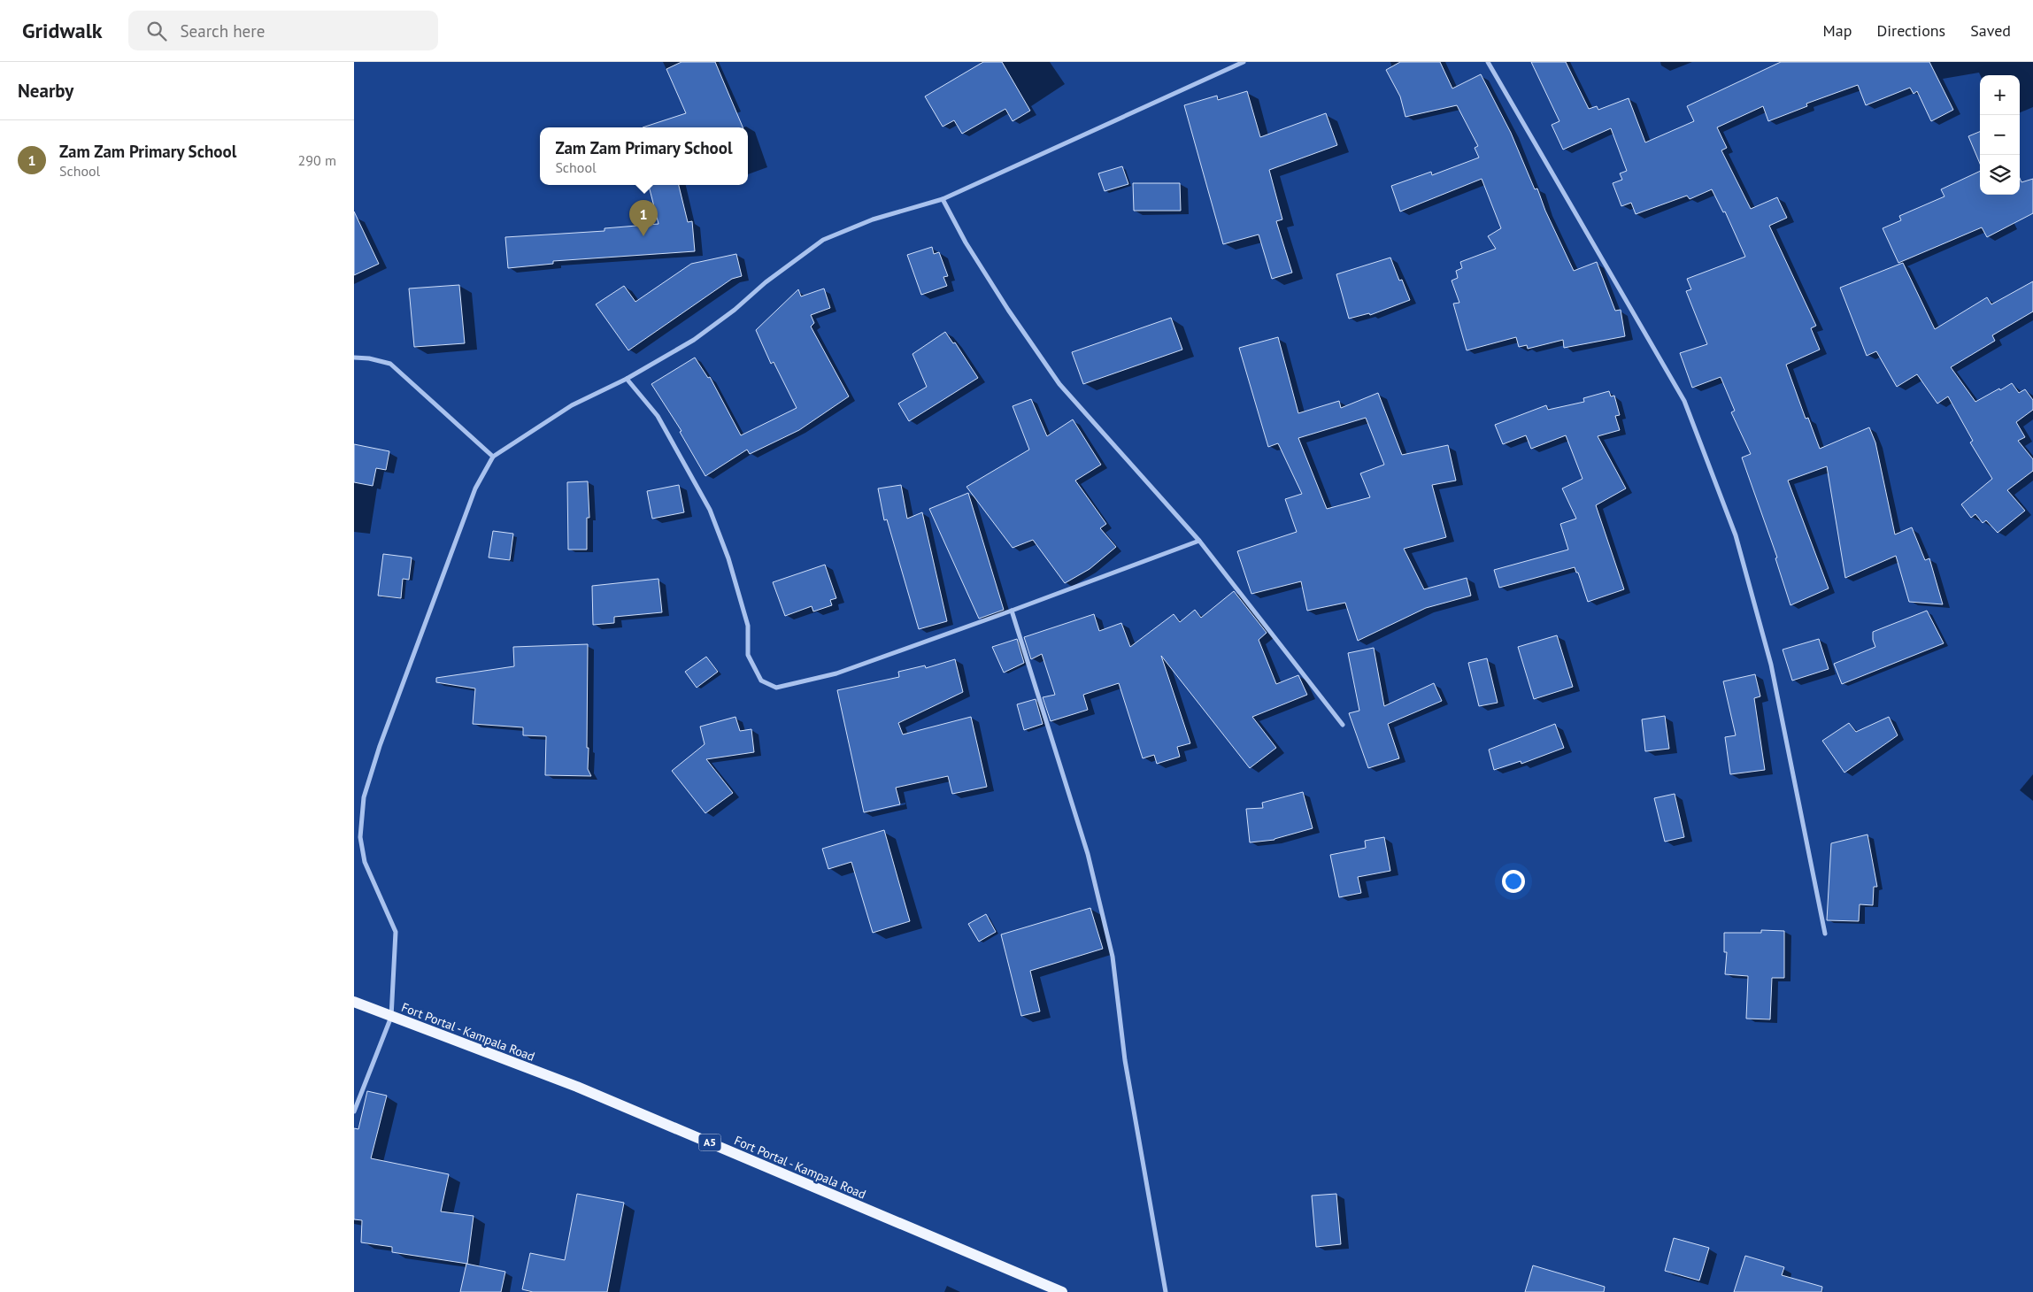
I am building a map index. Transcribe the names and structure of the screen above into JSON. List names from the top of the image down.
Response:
{
  "streets": {
    "main road": ["Fort Portal - Kampala Road", "A5"]
  },
  "page": {
    "header": "Gridwalk",
    "search": "Search here",
    "nav": ["Map", "Directions", "Saved"],
    "heading": "Nearby",
    "map_buttons": ["+", "−"],
    "list": [
      {
        "mark": "1",
        "name": "Zam Zam Primary School",
        "note": "School",
        "value": "290 m"
      }
    ],
    "popup": ["Zam Zam Primary School", "School"],
    "pins": "1"
  }
}
